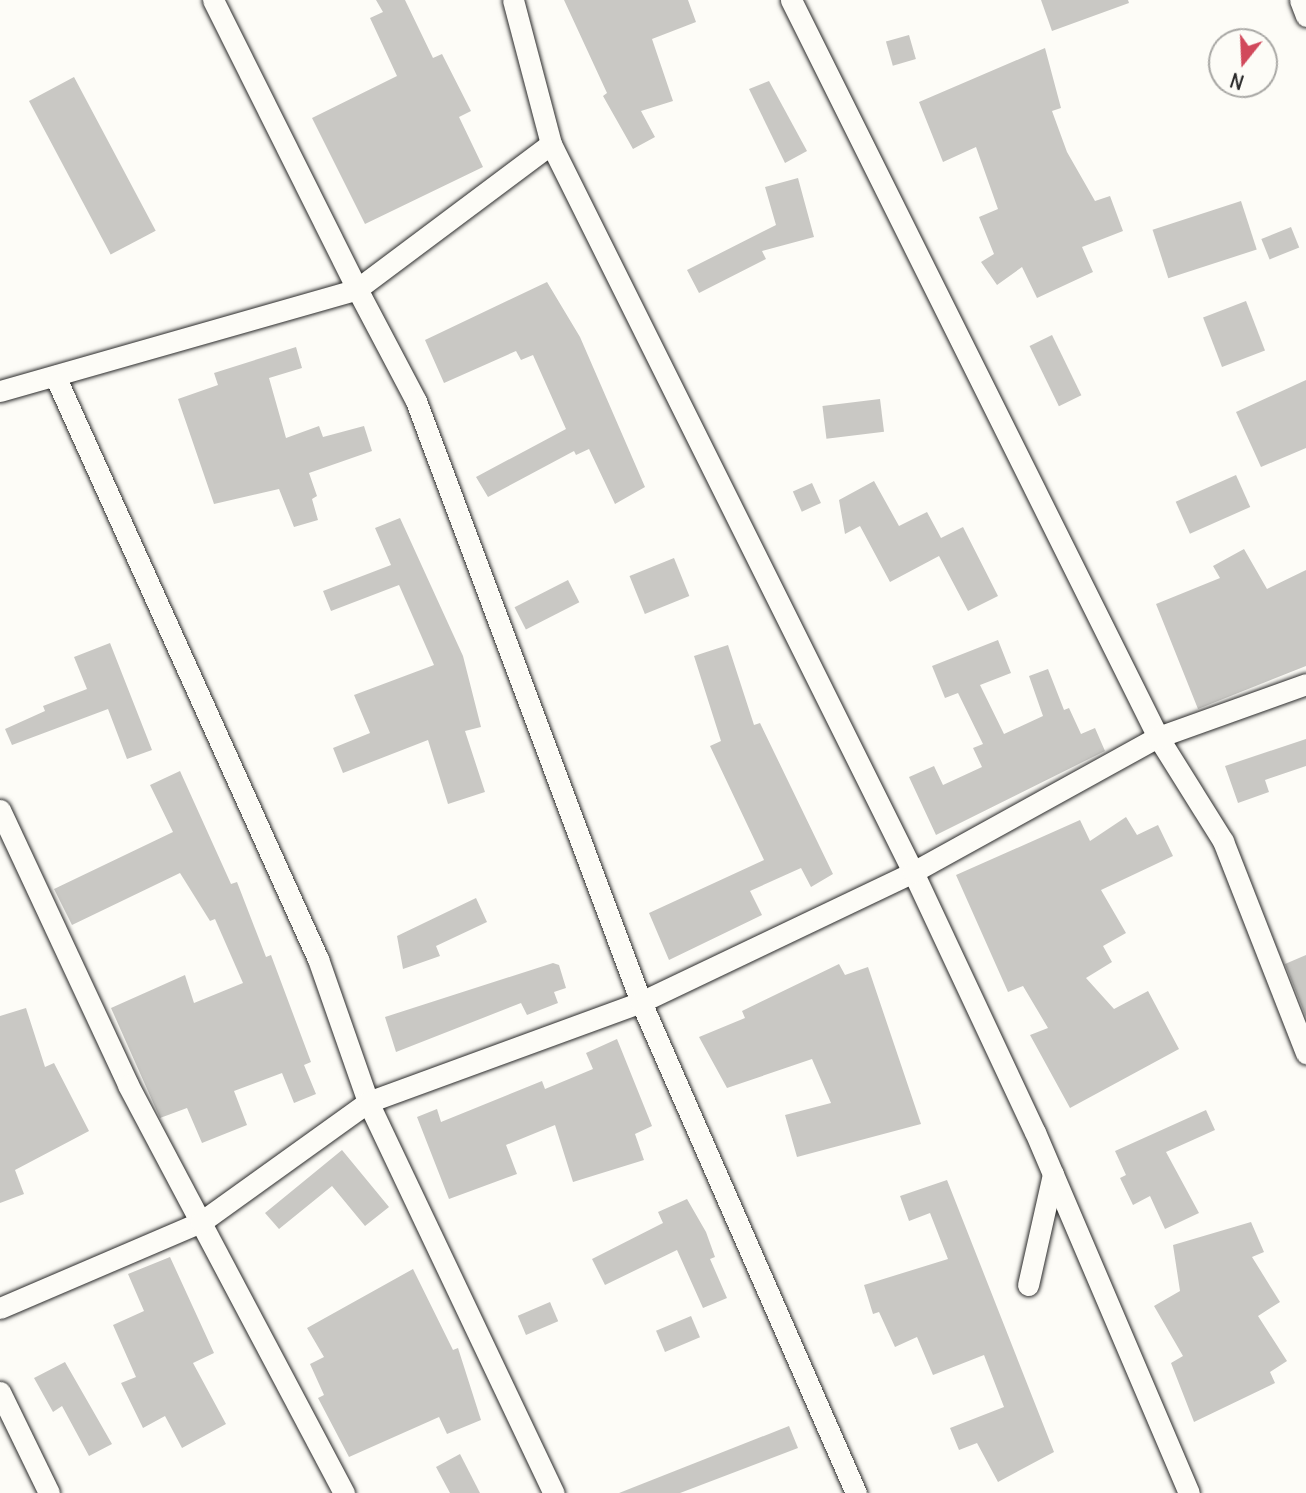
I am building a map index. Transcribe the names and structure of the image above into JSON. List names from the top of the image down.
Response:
{
  "north": "bottom"
}
